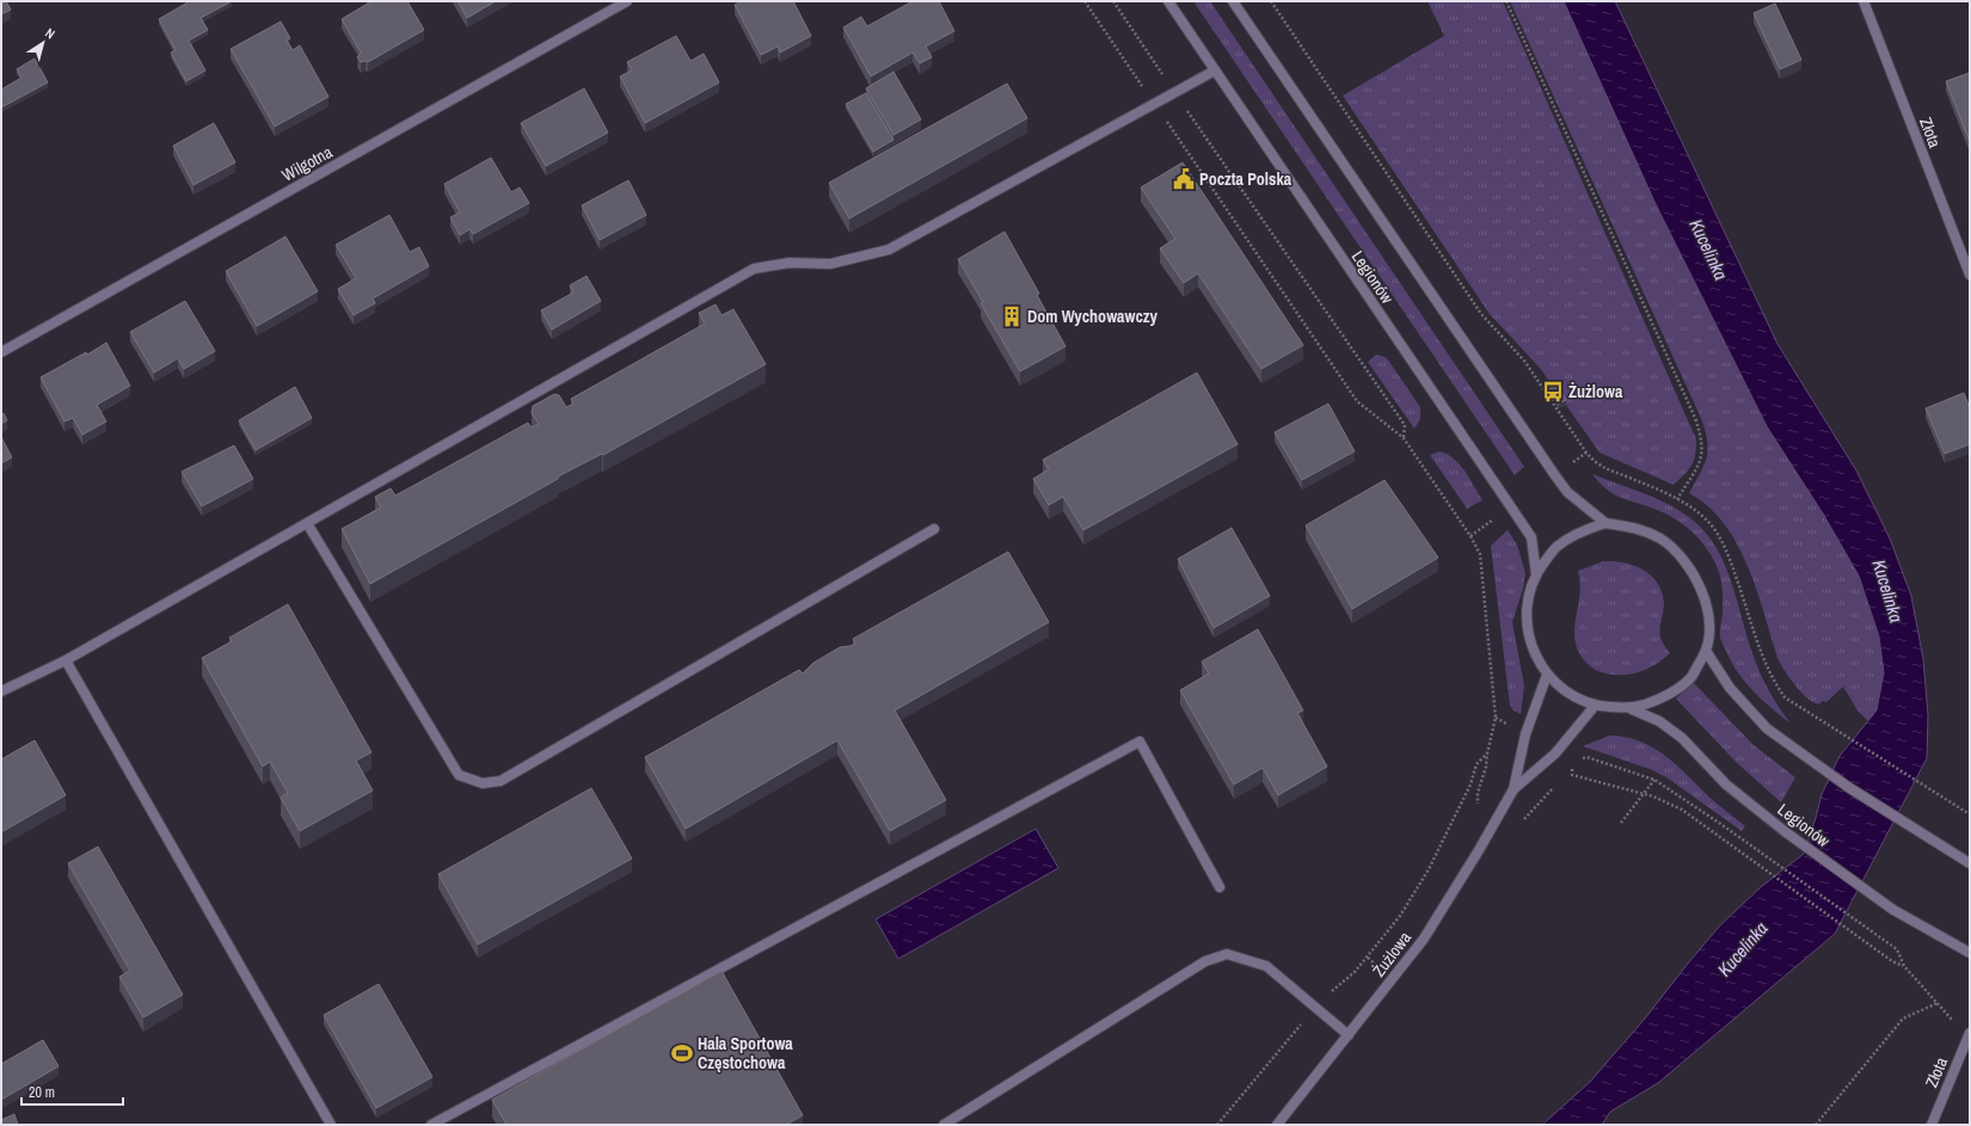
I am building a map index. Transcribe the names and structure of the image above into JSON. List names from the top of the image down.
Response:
{
  "streets": {
    "street": [
      "Złota",
      "Wilgotna",
      "Legionów",
      "Żużlowa"
    ]
  },
  "water": ["Kucelinka"],
  "places": {
    "public building": ["Poczta Polska"],
    "building": ["Dom Wychowawczy"],
    "bus stop": ["Żużlowa"],
    "sports": ["Hala Sportowa Częstochowa"]
  },
  "scale_bar": "20 m",
  "north": "top right"
}
